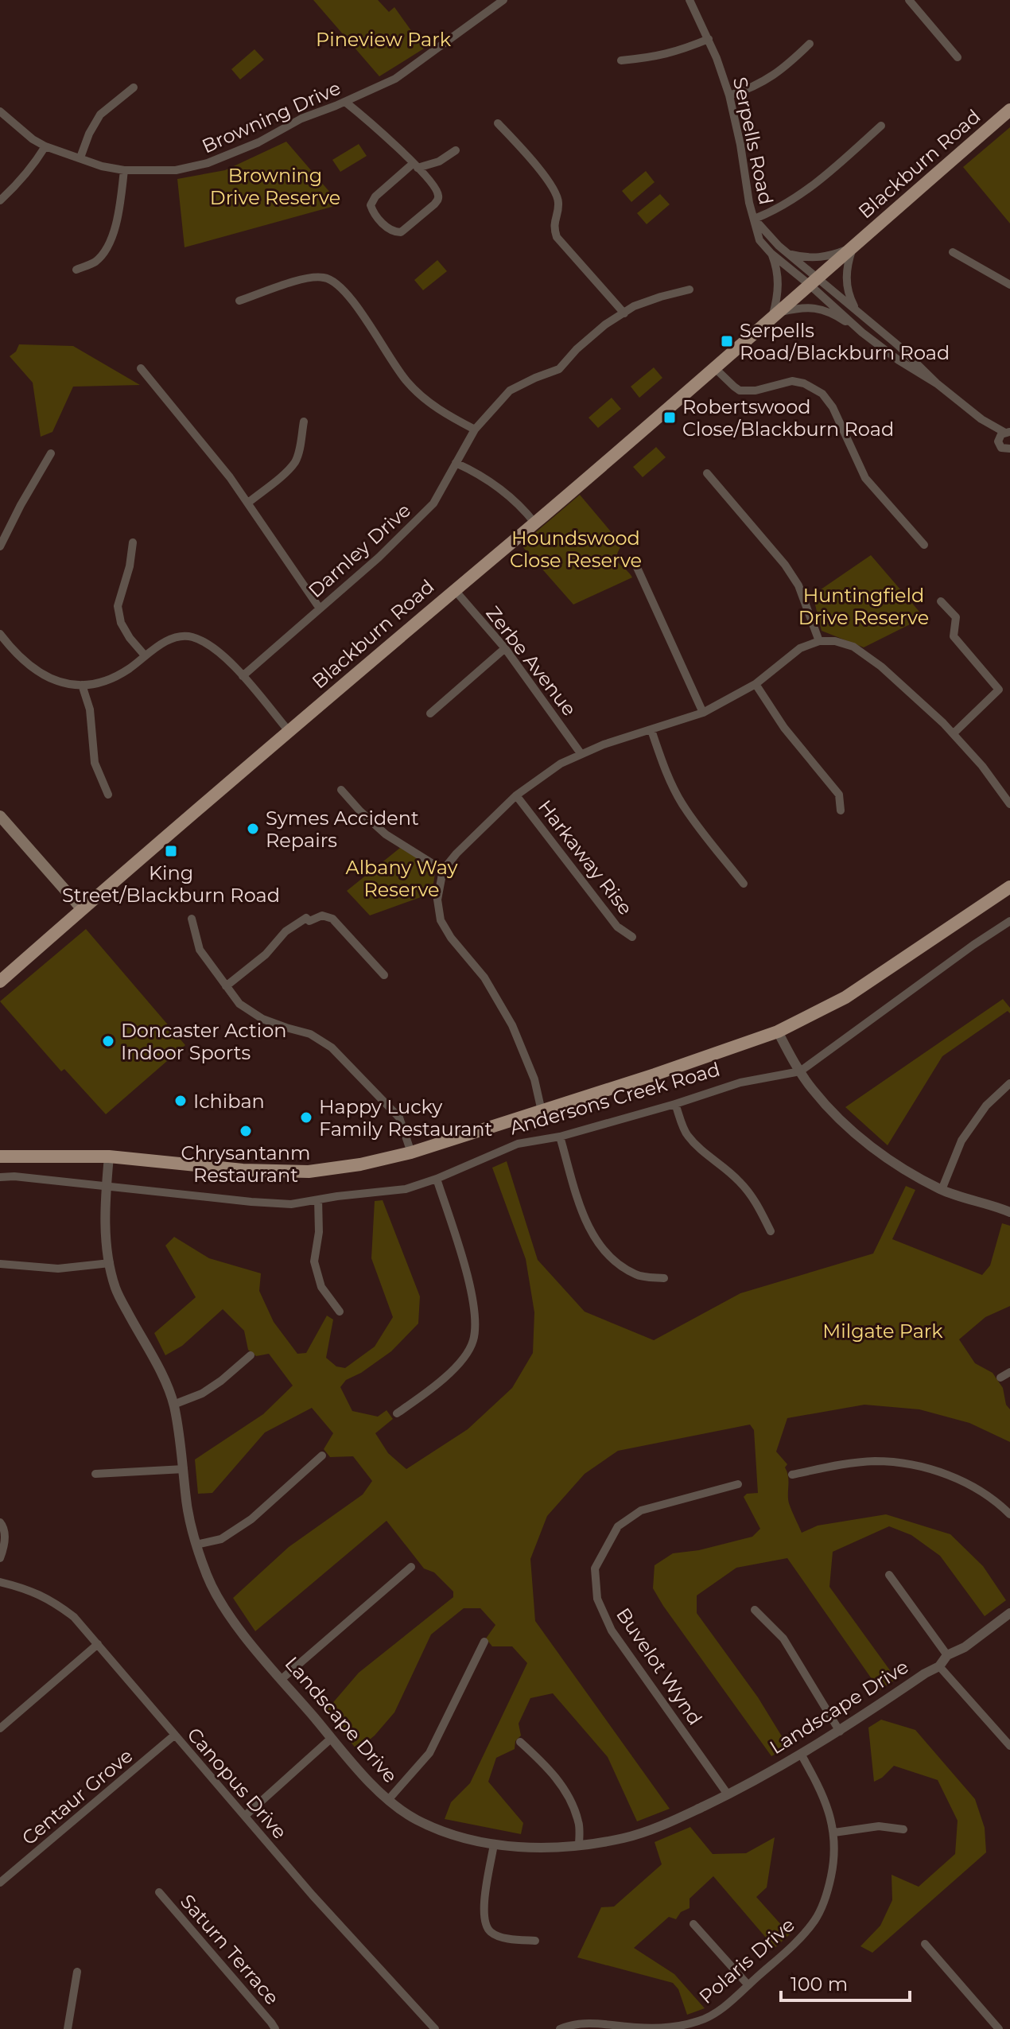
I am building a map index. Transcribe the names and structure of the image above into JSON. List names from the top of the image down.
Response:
{
  "streets": {
    "main road": ["Blackburn Road", "Andersons Creek Road"],
    "street": [
      "Browning Drive",
      "Serpells Road",
      "Darnley Drive",
      "Zerbe Avenue",
      "Harkaway Rise",
      "Buvelot Wynd",
      "Landscape Drive",
      "Canopus Drive",
      "Centaur Grove",
      "Saturn Terrace",
      "Polaris Drive"
    ]
  },
  "crossings": [
    ["Serpells Road", "Blackburn Road"],
    ["Blackburn Road", "Zerbe Avenue"],
    ["Andersons Creek Road", "Landscape Drive"],
    ["Buvelot Wynd", "Landscape Drive"],
    ["Landscape Drive", "Polaris Drive"],
    ["Canopus Drive", "Centaur Grove"]
  ],
  "parks": [
    "Pineview Park",
    "Browning Drive Reserve",
    "Houndswood Close Reserve",
    "Huntingfield Drive Reserve",
    "Albany Way Reserve",
    "Milgate Park"
  ],
  "places": {
    "transit": ["Serpells Road/Blackburn Road", "Robertswood Close/Blackburn Road", "King Street/Blackburn Road"],
    "other": [
      "Symes Accident Repairs",
      "Doncaster Action Indoor Sports",
      "Ichiban",
      "Happy Lucky Family Restaurant",
      "Chrysantanm Restaurant"
    ]
  },
  "scale_bar": "100 m"
}
